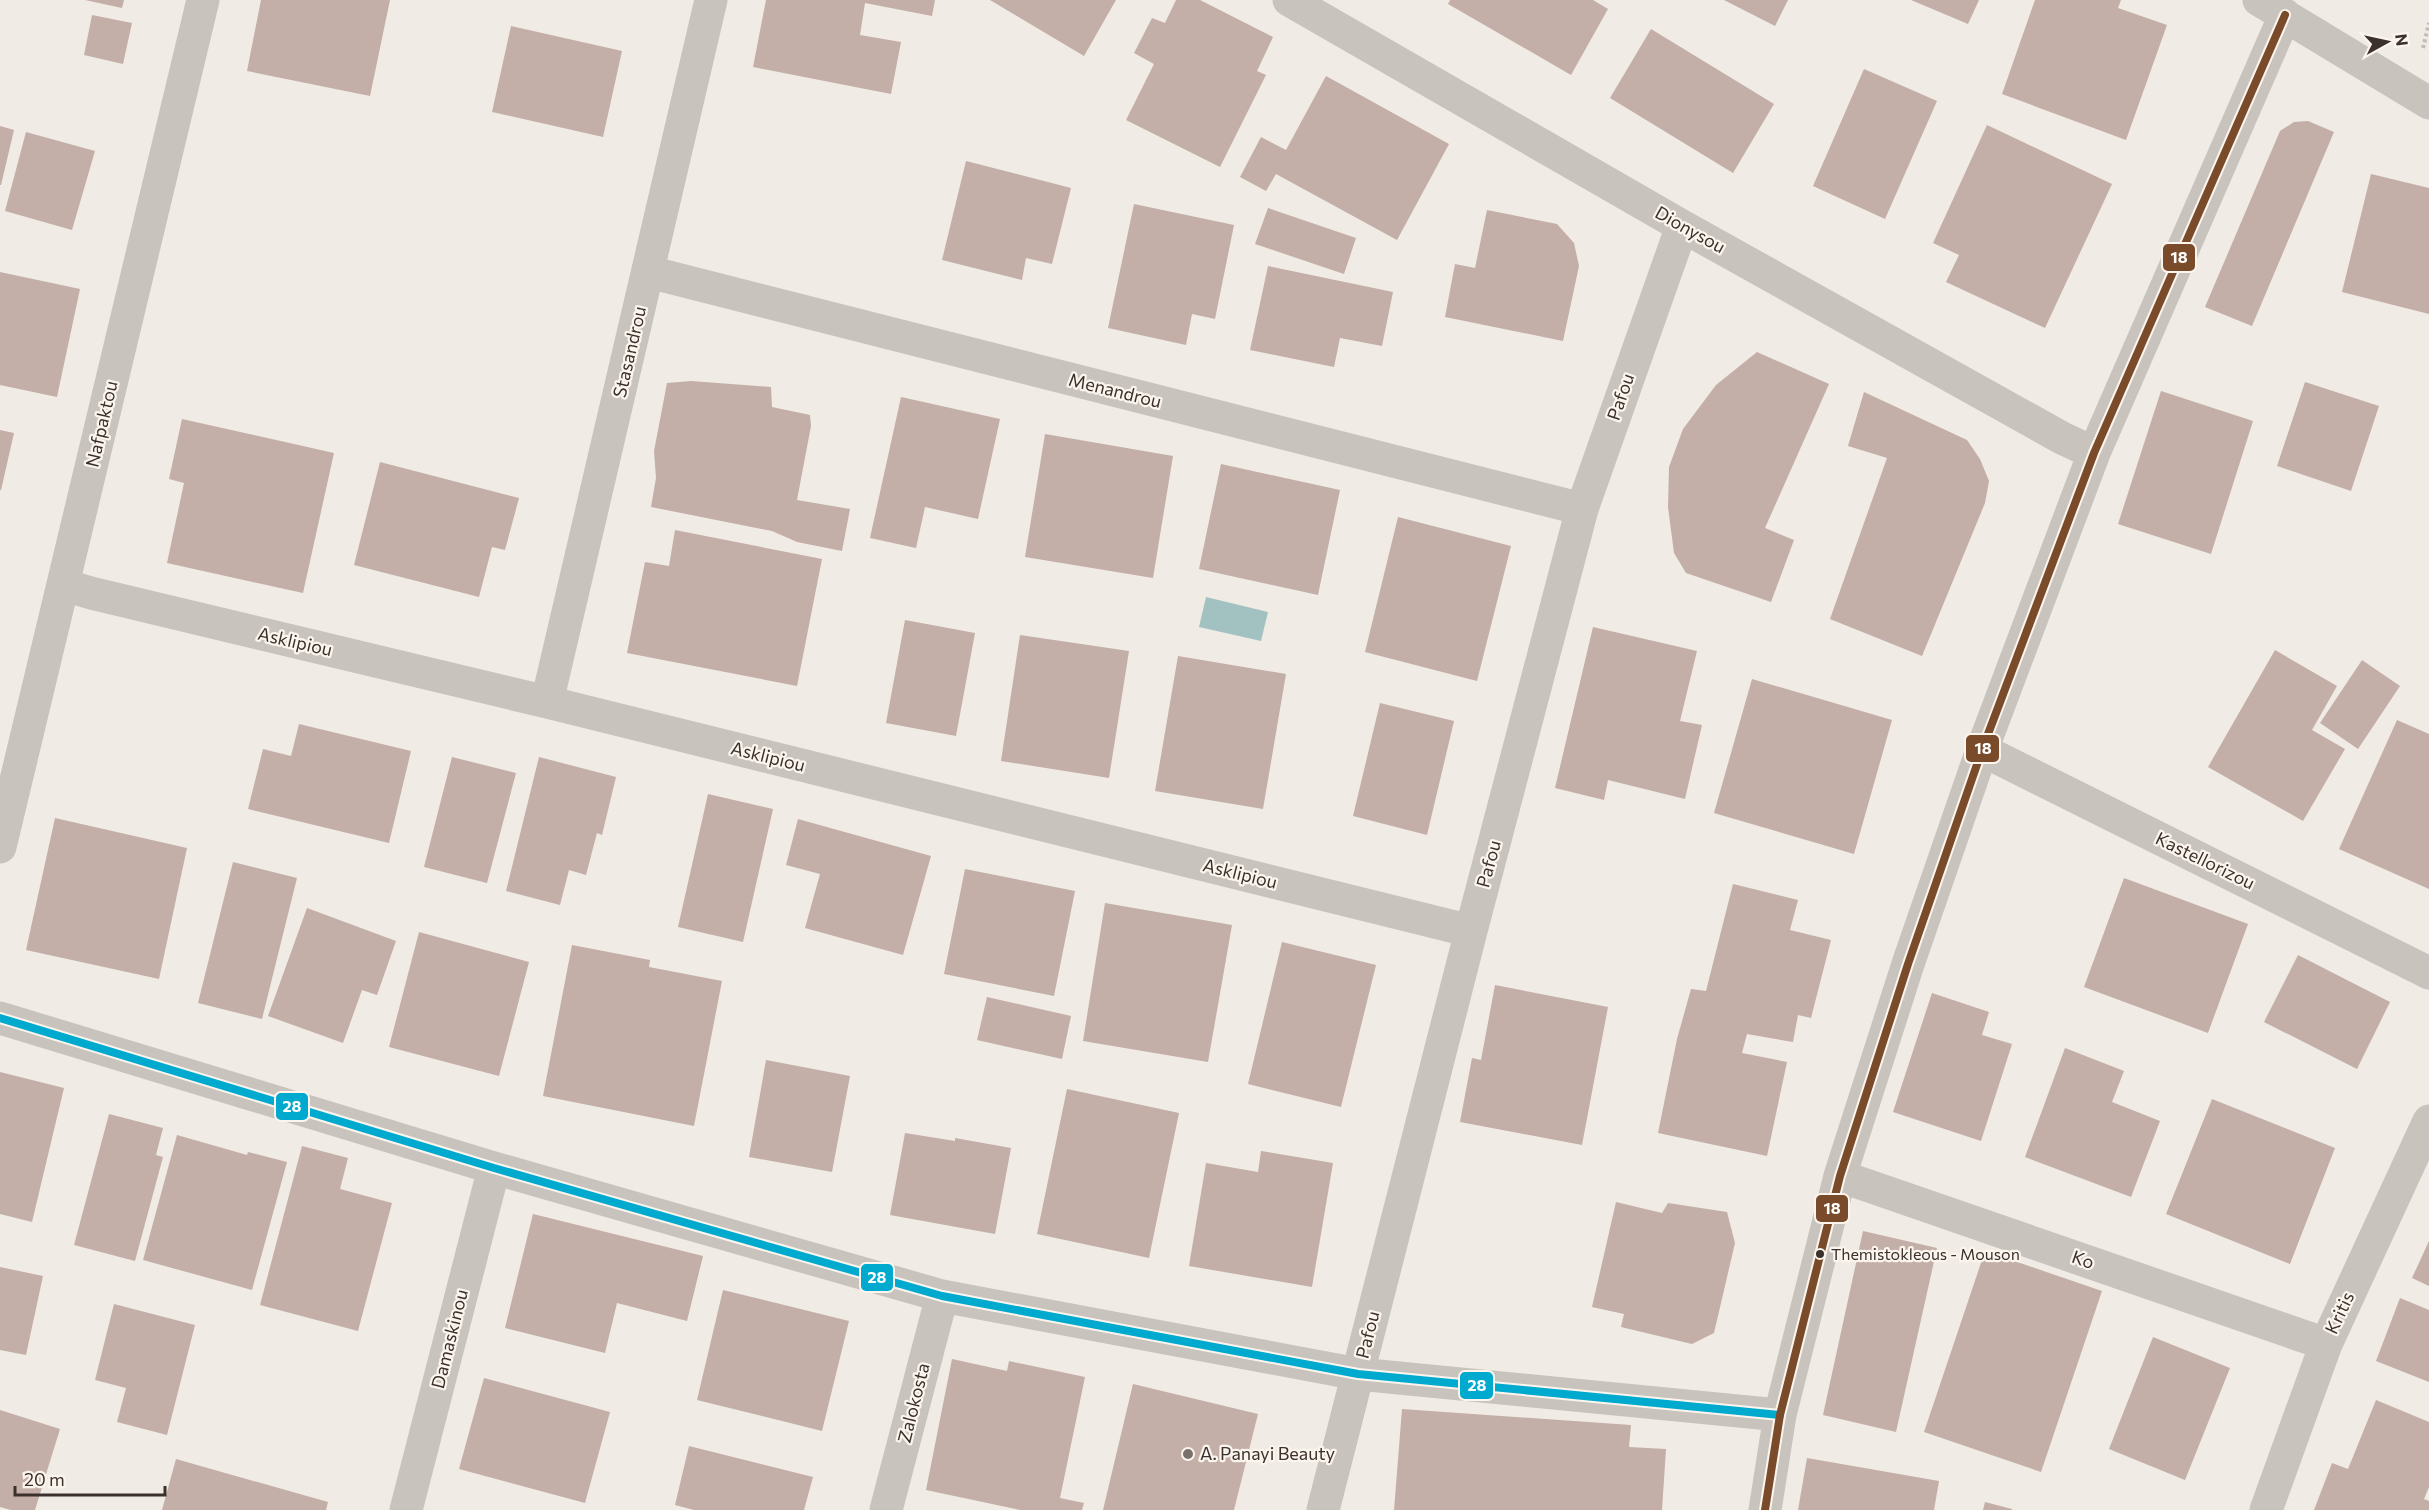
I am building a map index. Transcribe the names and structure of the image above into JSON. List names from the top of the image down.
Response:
{
  "streets": {
    "street": [
      "Dionysou",
      "Stasandrou",
      "Menandrou",
      "Pafou",
      "Nafpaktou",
      "Asklipiou",
      "Kastellorizou",
      "Ko",
      "Kritis",
      "Damaskinou",
      "Zalokosta"
    ]
  },
  "crossings": [
    ["Dionysou", "Pafou"],
    ["Stasandrou", "Menandrou"],
    ["Stasandrou", "Asklipiou"],
    ["Menandrou", "Pafou"],
    ["Pafou", "Asklipiou"],
    ["Nafpaktou", "Asklipiou"],
    ["Ko", "Kritis"]
  ],
  "places": ["Themistokleous - Mouson", "A. Panayi Beauty"],
  "lines": ["transit line 18", "transit line 28"],
  "scale_bar": "20 m",
  "north": "right"
}
